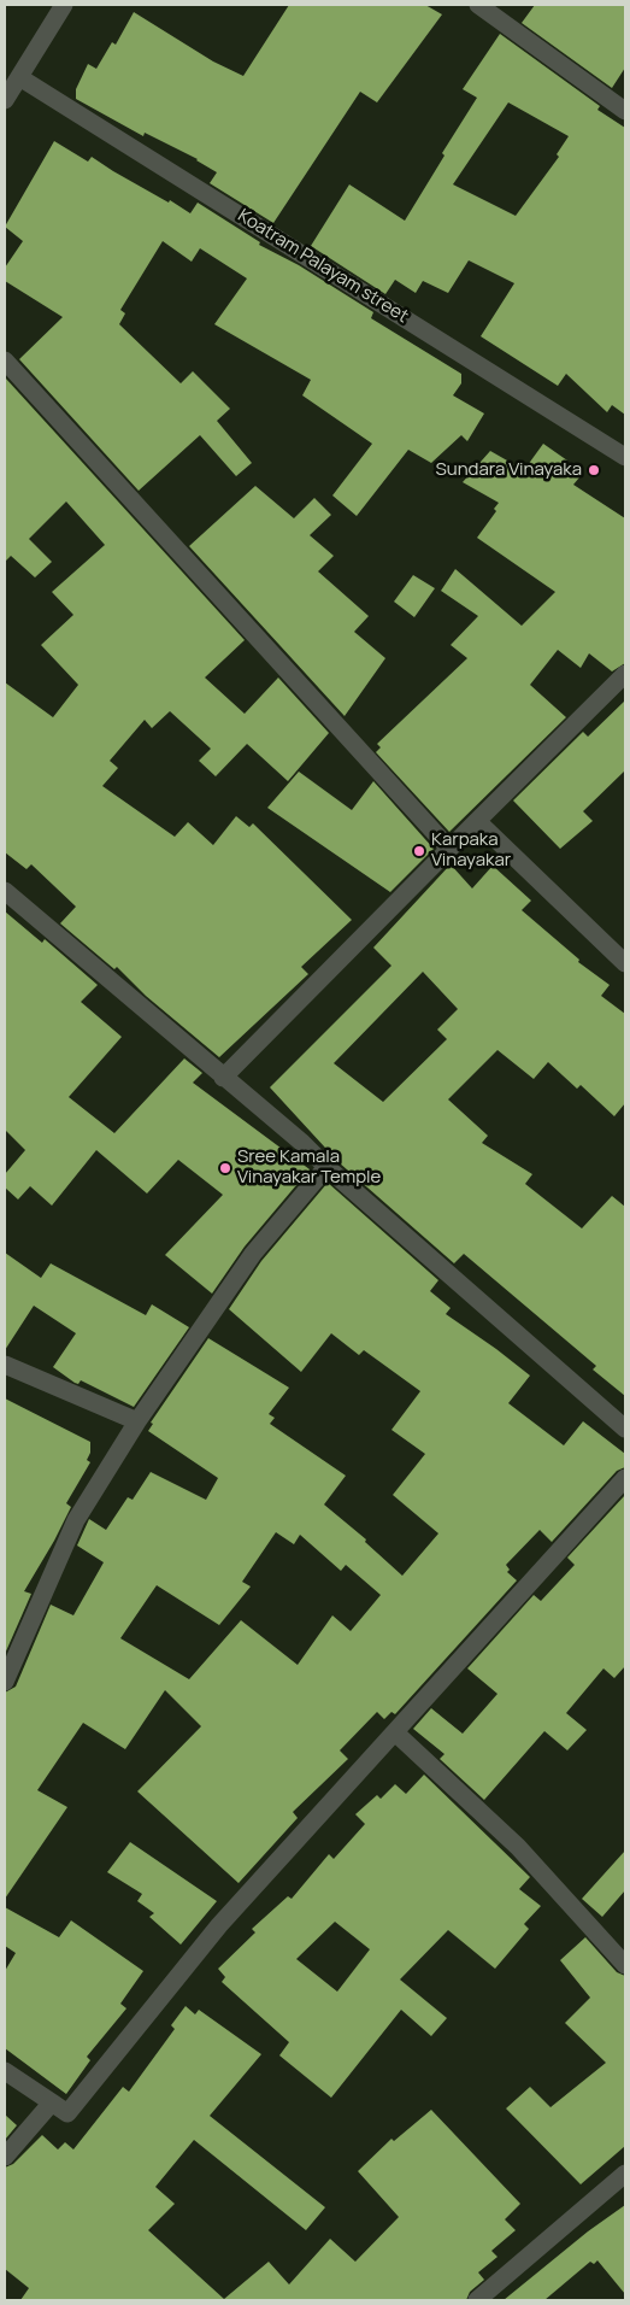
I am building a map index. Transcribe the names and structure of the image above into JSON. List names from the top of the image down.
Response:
{
  "streets": {
    "street": ["Koatram Palayam street"]
  },
  "places": ["Sundara Vinayaka", "Karpaka Vinayakar", "Sree Kamala Vinayakar Temple"]
}
